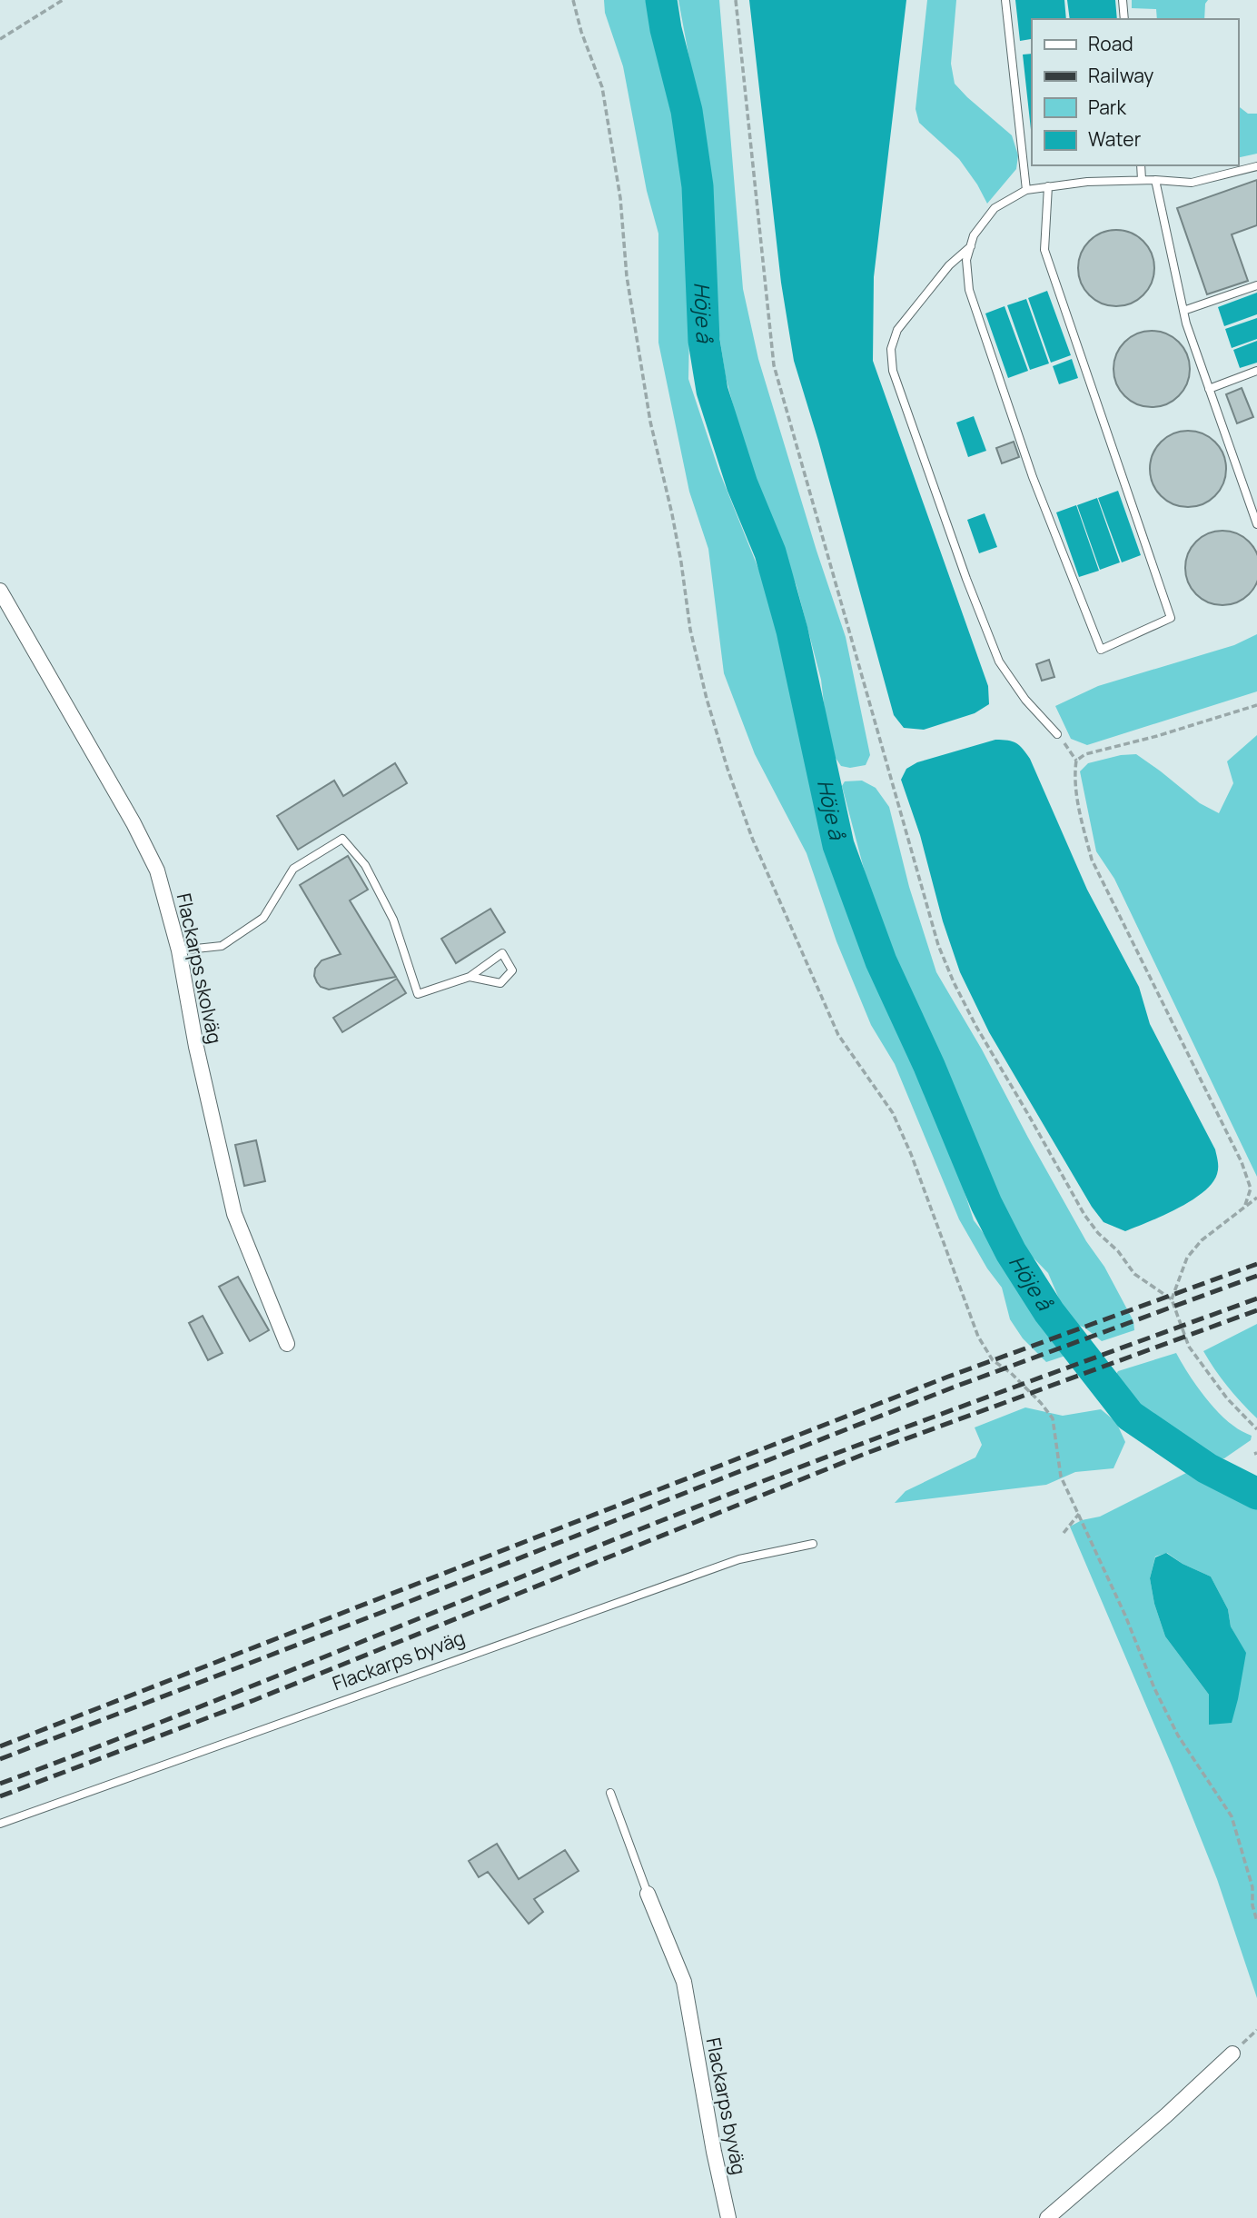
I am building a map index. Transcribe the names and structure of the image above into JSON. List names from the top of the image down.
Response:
{
  "streets": {
    "street": ["Flackarps skolväg", "Flackarps byväg"]
  },
  "water": ["Höje å"],
  "legend": [
    "Road",
    "Railway",
    "Park",
    "Water"
  ]
}
